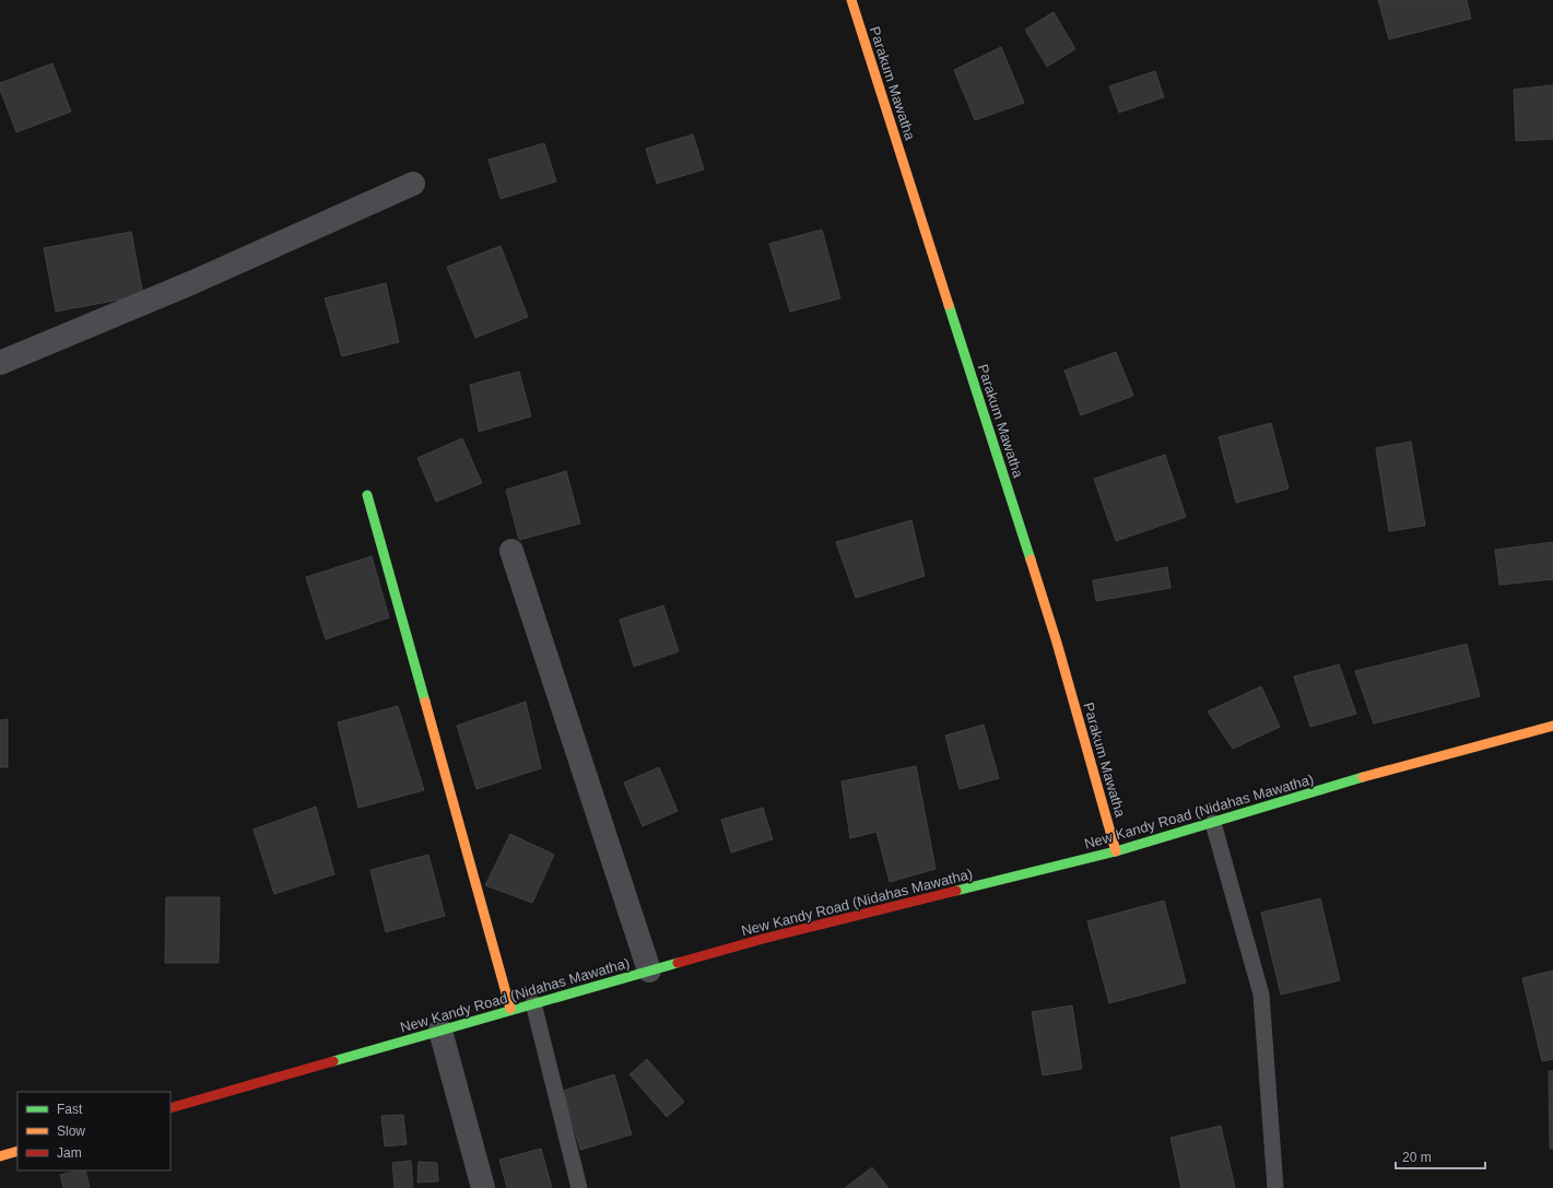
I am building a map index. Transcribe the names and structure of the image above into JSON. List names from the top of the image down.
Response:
{
  "streets": {
    "main road": ["Parakum Mawatha", "New Kandy Road (Nidahas Mawatha)"]
  },
  "crossings": [
    ["Parakum Mawatha", "New Kandy Road (Nidahas Mawatha)"]
  ],
  "legend": ["Fast", "Slow", "Jam"],
  "scale_bar": "20 m"
}
